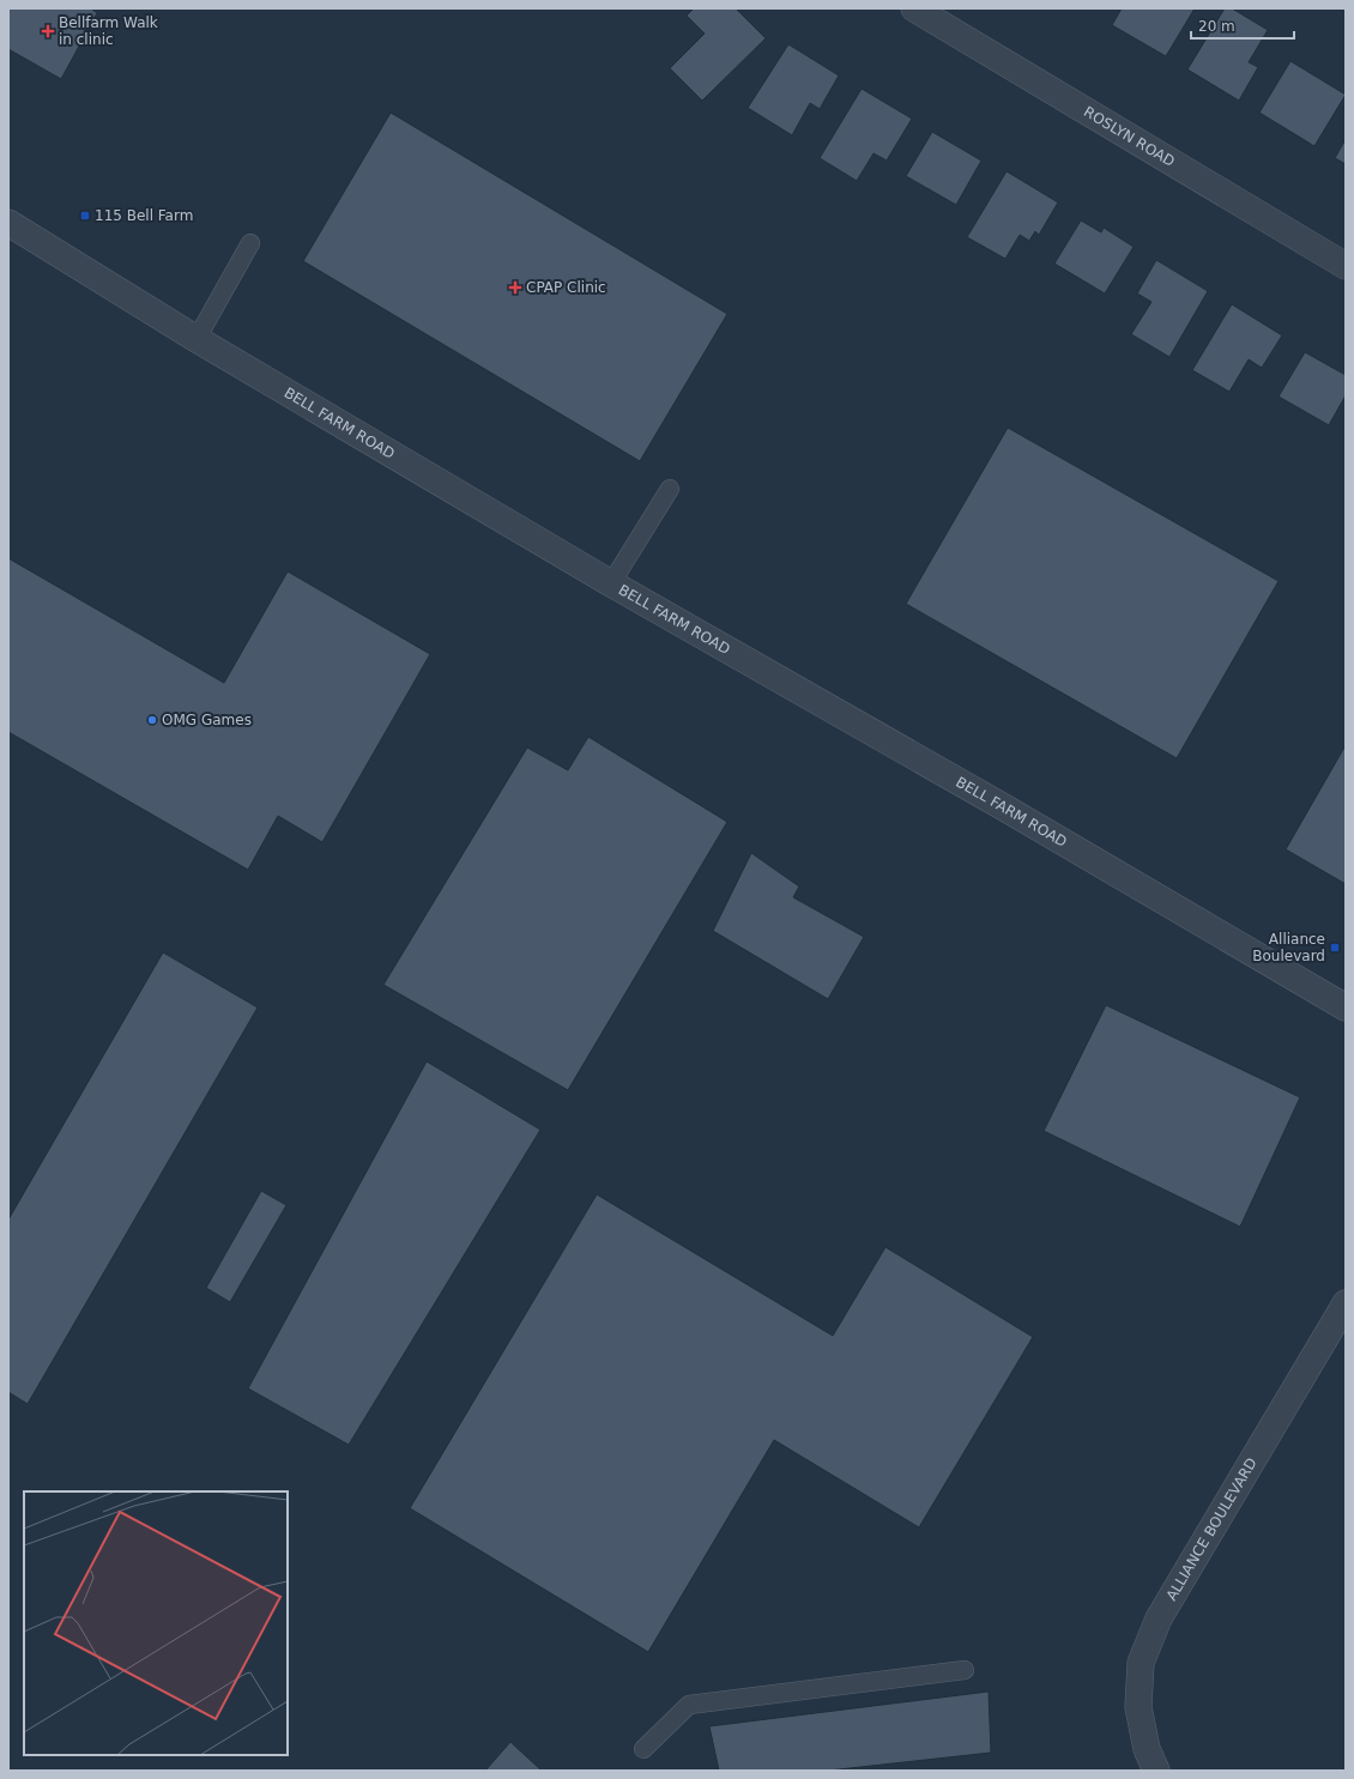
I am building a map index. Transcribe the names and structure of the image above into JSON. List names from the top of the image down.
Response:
{
  "streets": {
    "street": ["ROSLYN ROAD", "BELL FARM ROAD", "ALLIANCE BOULEVARD"]
  },
  "places": {
    "health": ["Bellfarm Walk in clinic", "CPAP Clinic"],
    "transit": ["115 Bell Farm", "Alliance Boulevard"],
    "other": ["OMG Games"]
  },
  "scale_bar": "20 m"
}
